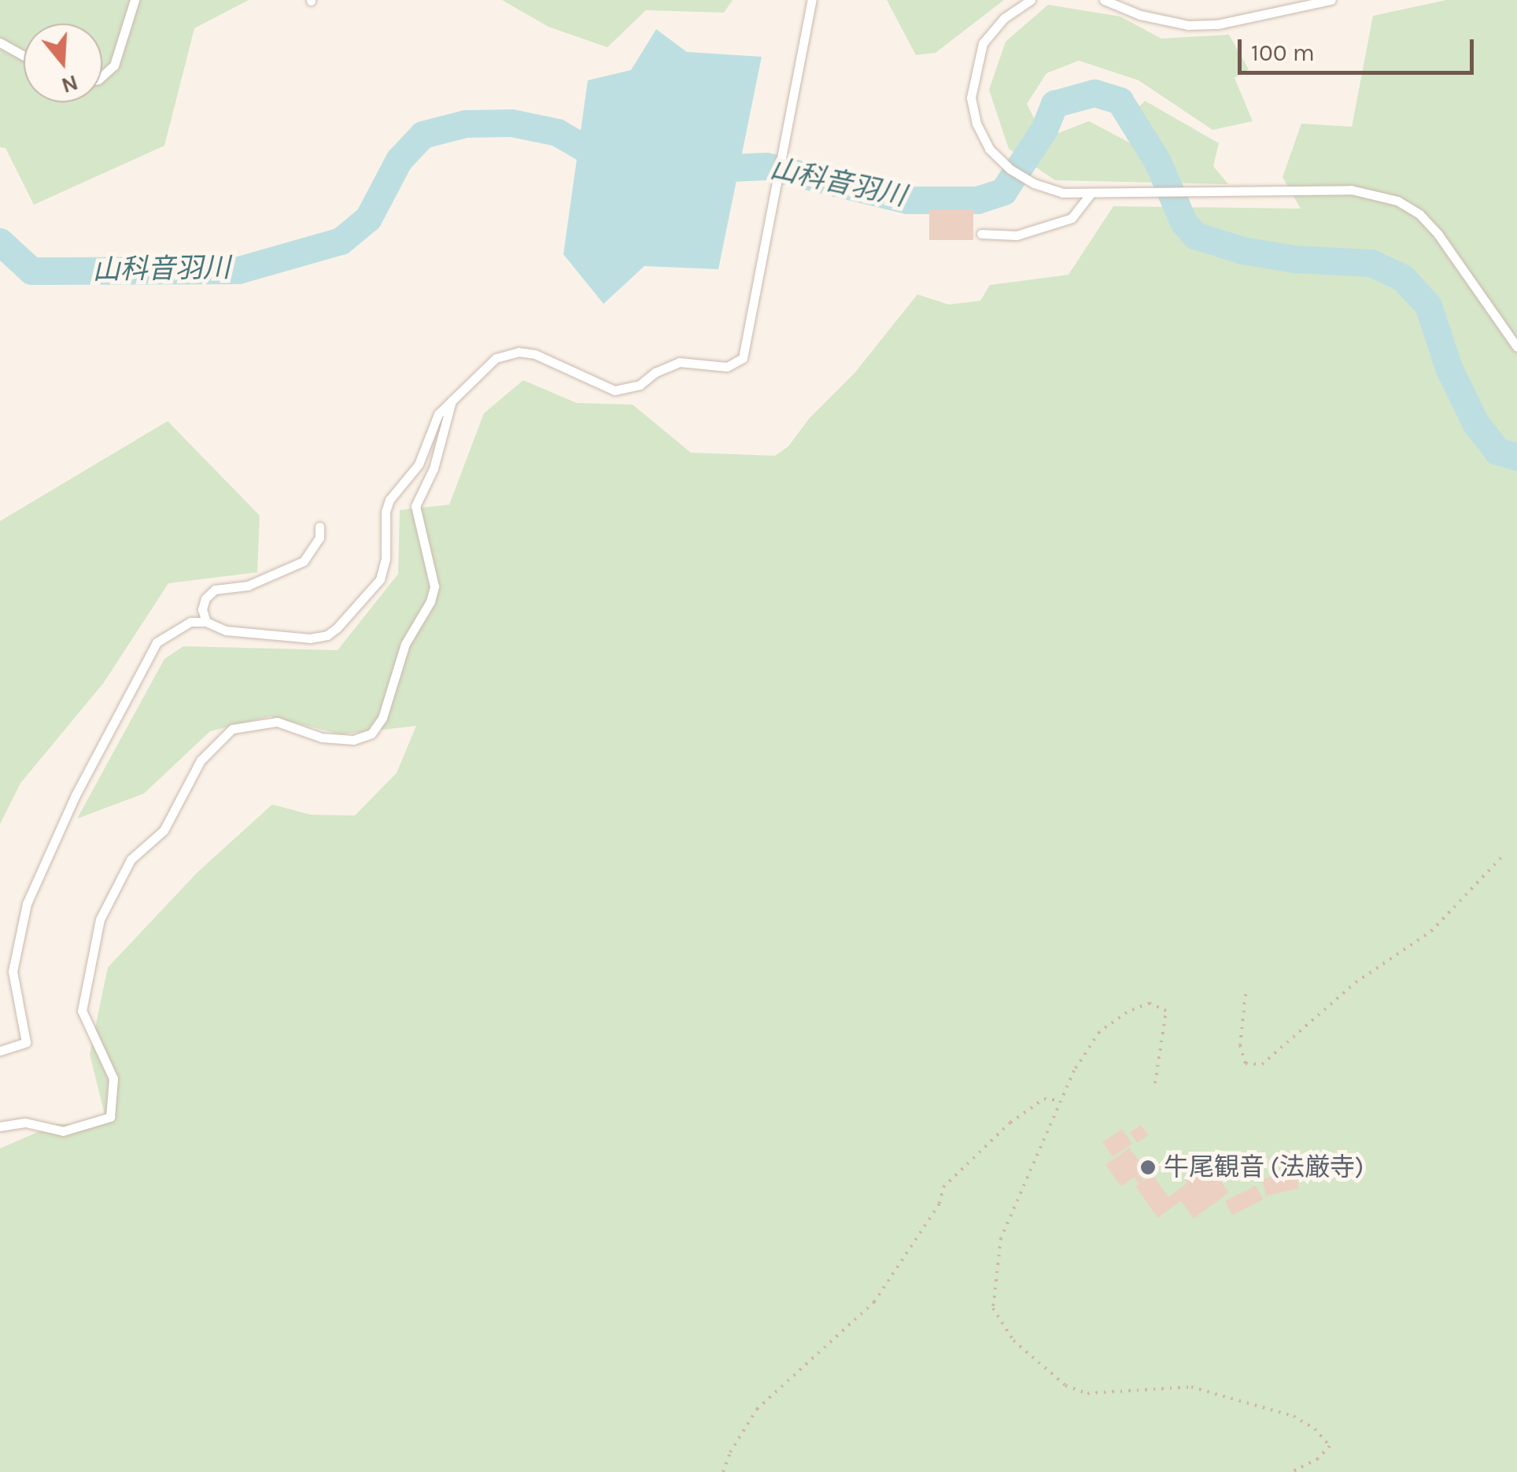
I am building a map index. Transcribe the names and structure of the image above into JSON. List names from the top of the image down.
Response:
{
  "water": ["山科音羽川"],
  "places": ["牛尾観音 (法厳寺)"],
  "scale_bar": "100 m",
  "north": "bottom"
}
